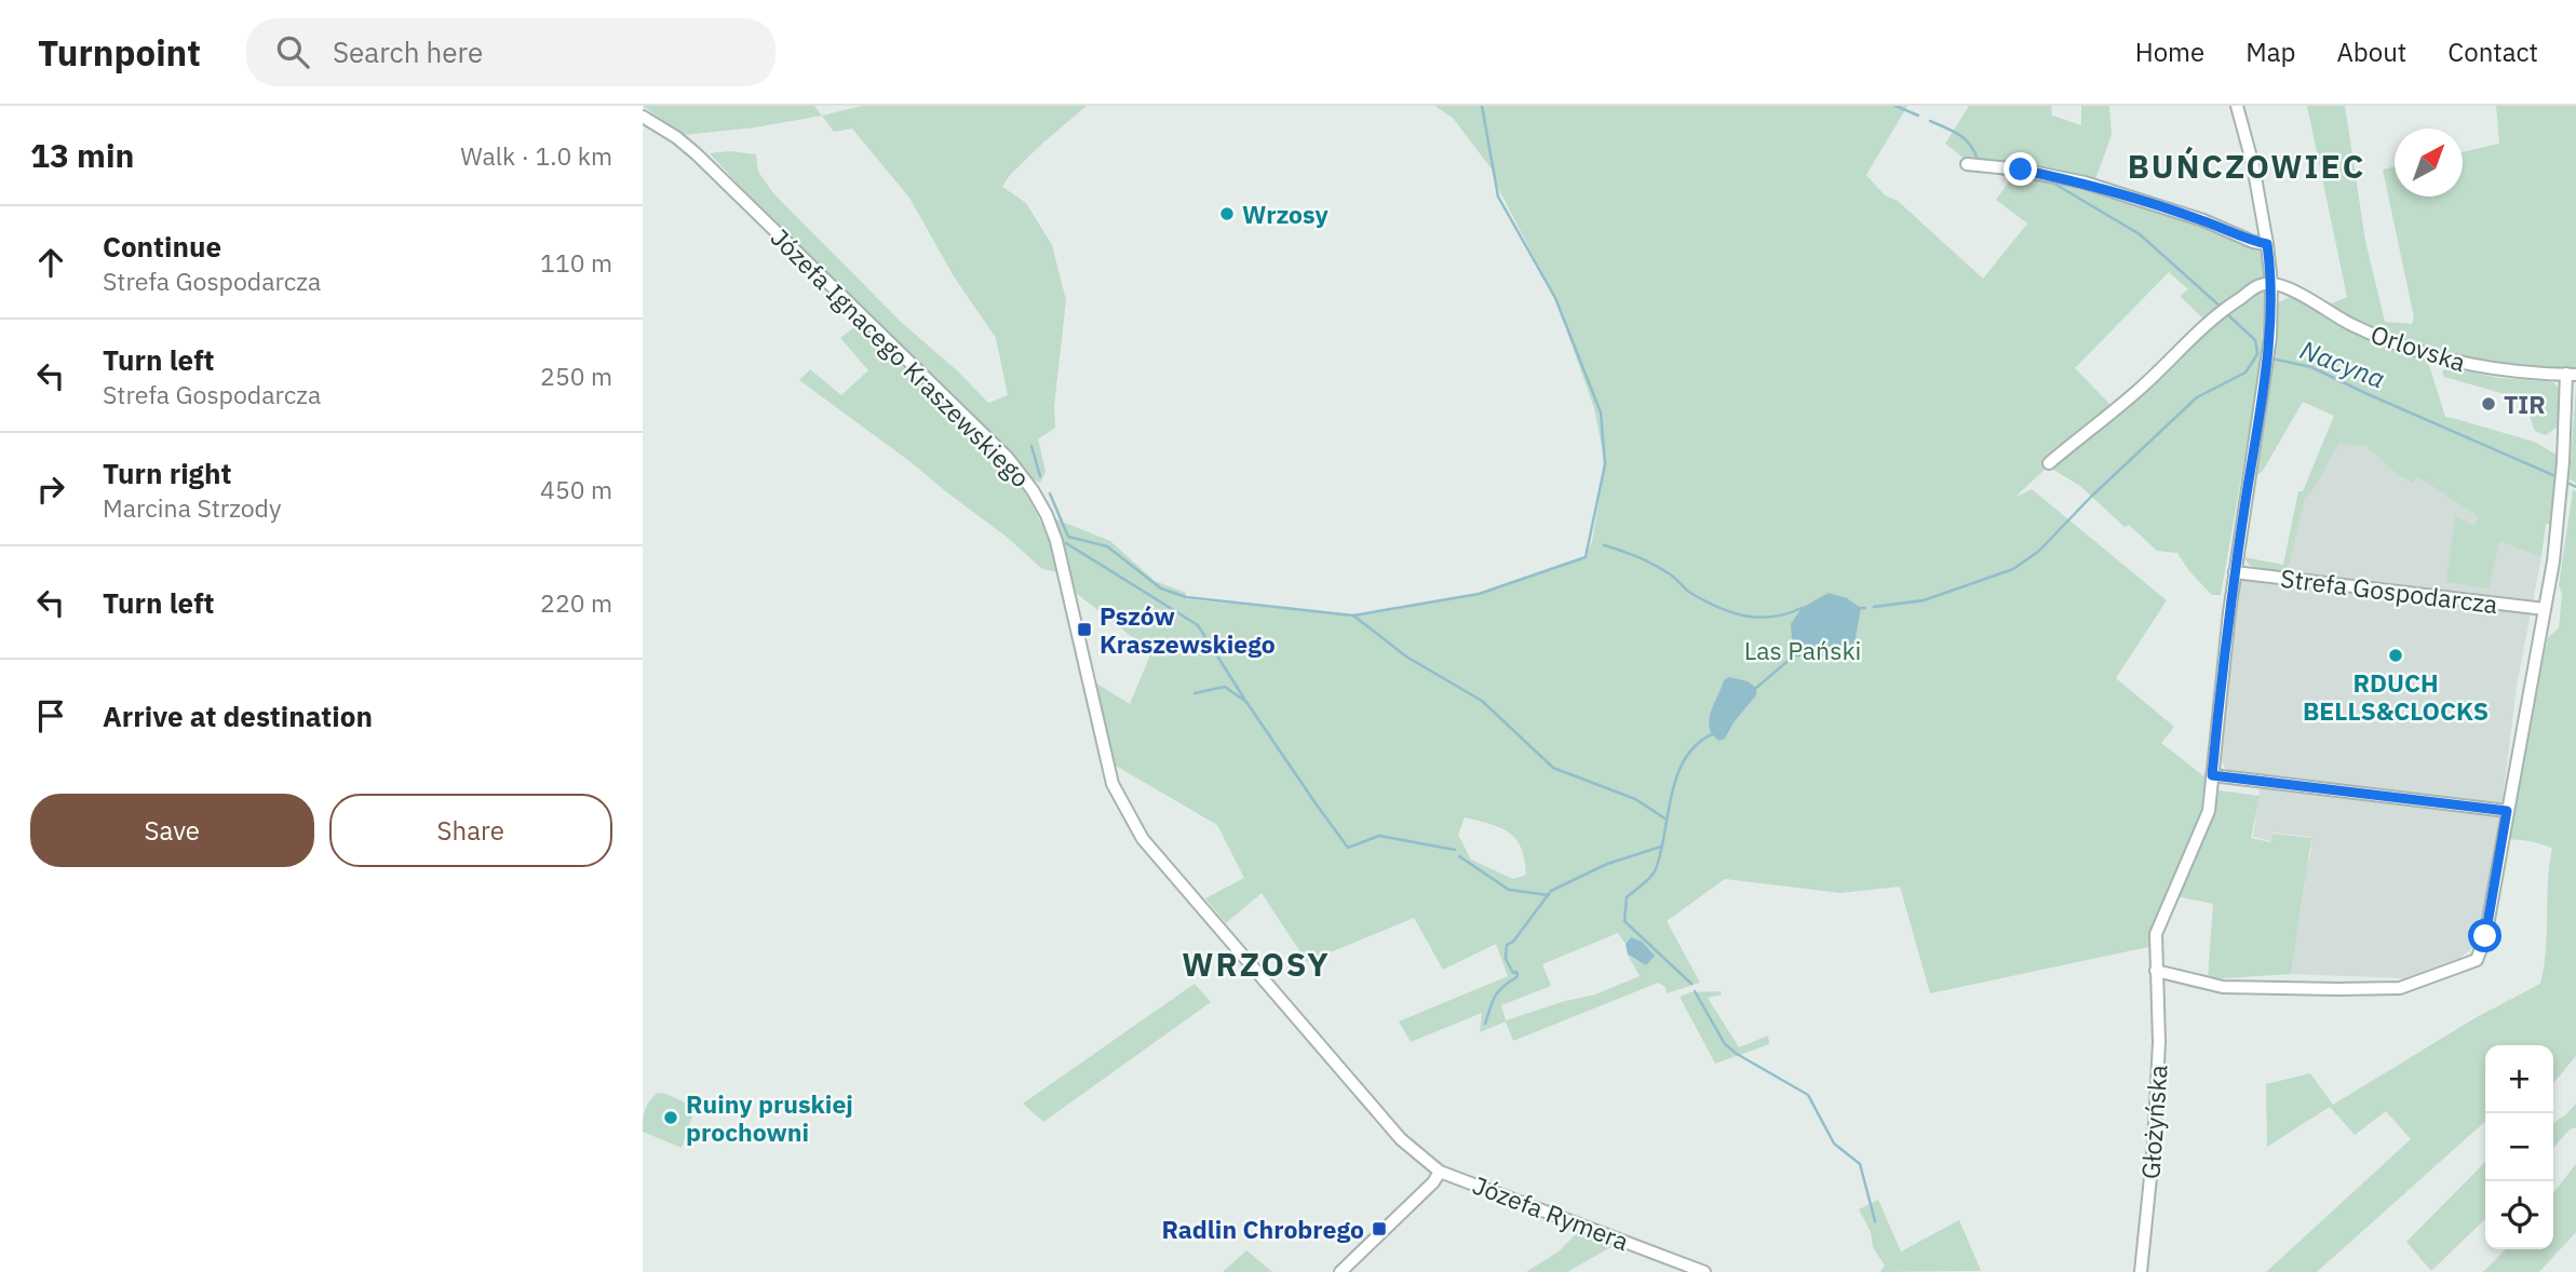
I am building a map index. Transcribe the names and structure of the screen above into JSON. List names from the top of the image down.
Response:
{
  "streets": {
    "street": [
      "Orlovska",
      "Józefa Ignacego Kraszewskiego",
      "Strefa Gospodarcza",
      "Głożyńska",
      "Józefa Rymera"
    ]
  },
  "crossings": [
    ["Orlovska", "Głożyńska"],
    ["Józefa Ignacego Kraszewskiego", "Józefa Rymera"],
    ["Strefa Gospodarcza", "Głożyńska"]
  ],
  "districts": ["BUŃCZOWIEC", "WRZOSY"],
  "water": ["Nacyna"],
  "parks": ["Las Pański"],
  "places": {
    "other": [
      "Wrzosy",
      "TIR",
      "RDUCH BELLS&CLOCKS",
      "Ruiny pruskiej prochowni"
    ],
    "transit": ["Pszów Kraszewskiego", "Radlin Chrobrego"]
  },
  "north": "top right",
  "page": {
    "header": "Turnpoint",
    "search": "Search here",
    "nav": [
      "Home",
      "Map",
      "About",
      "Contact"
    ],
    "heading": ["13 min", "Walk · 1.0 km"],
    "list": [
      ["Continue", "Strefa Gospodarcza", "110 m"],
      ["Turn left", "Strefa Gospodarcza", "250 m"],
      ["Turn right", "Marcina Strzody", "450 m"],
      ["Turn left", "220 m"],
      "Arrive at destination"
    ],
    "buttons": ["Save", "Share"],
    "map_buttons": ["+", "−"]
  }
}
